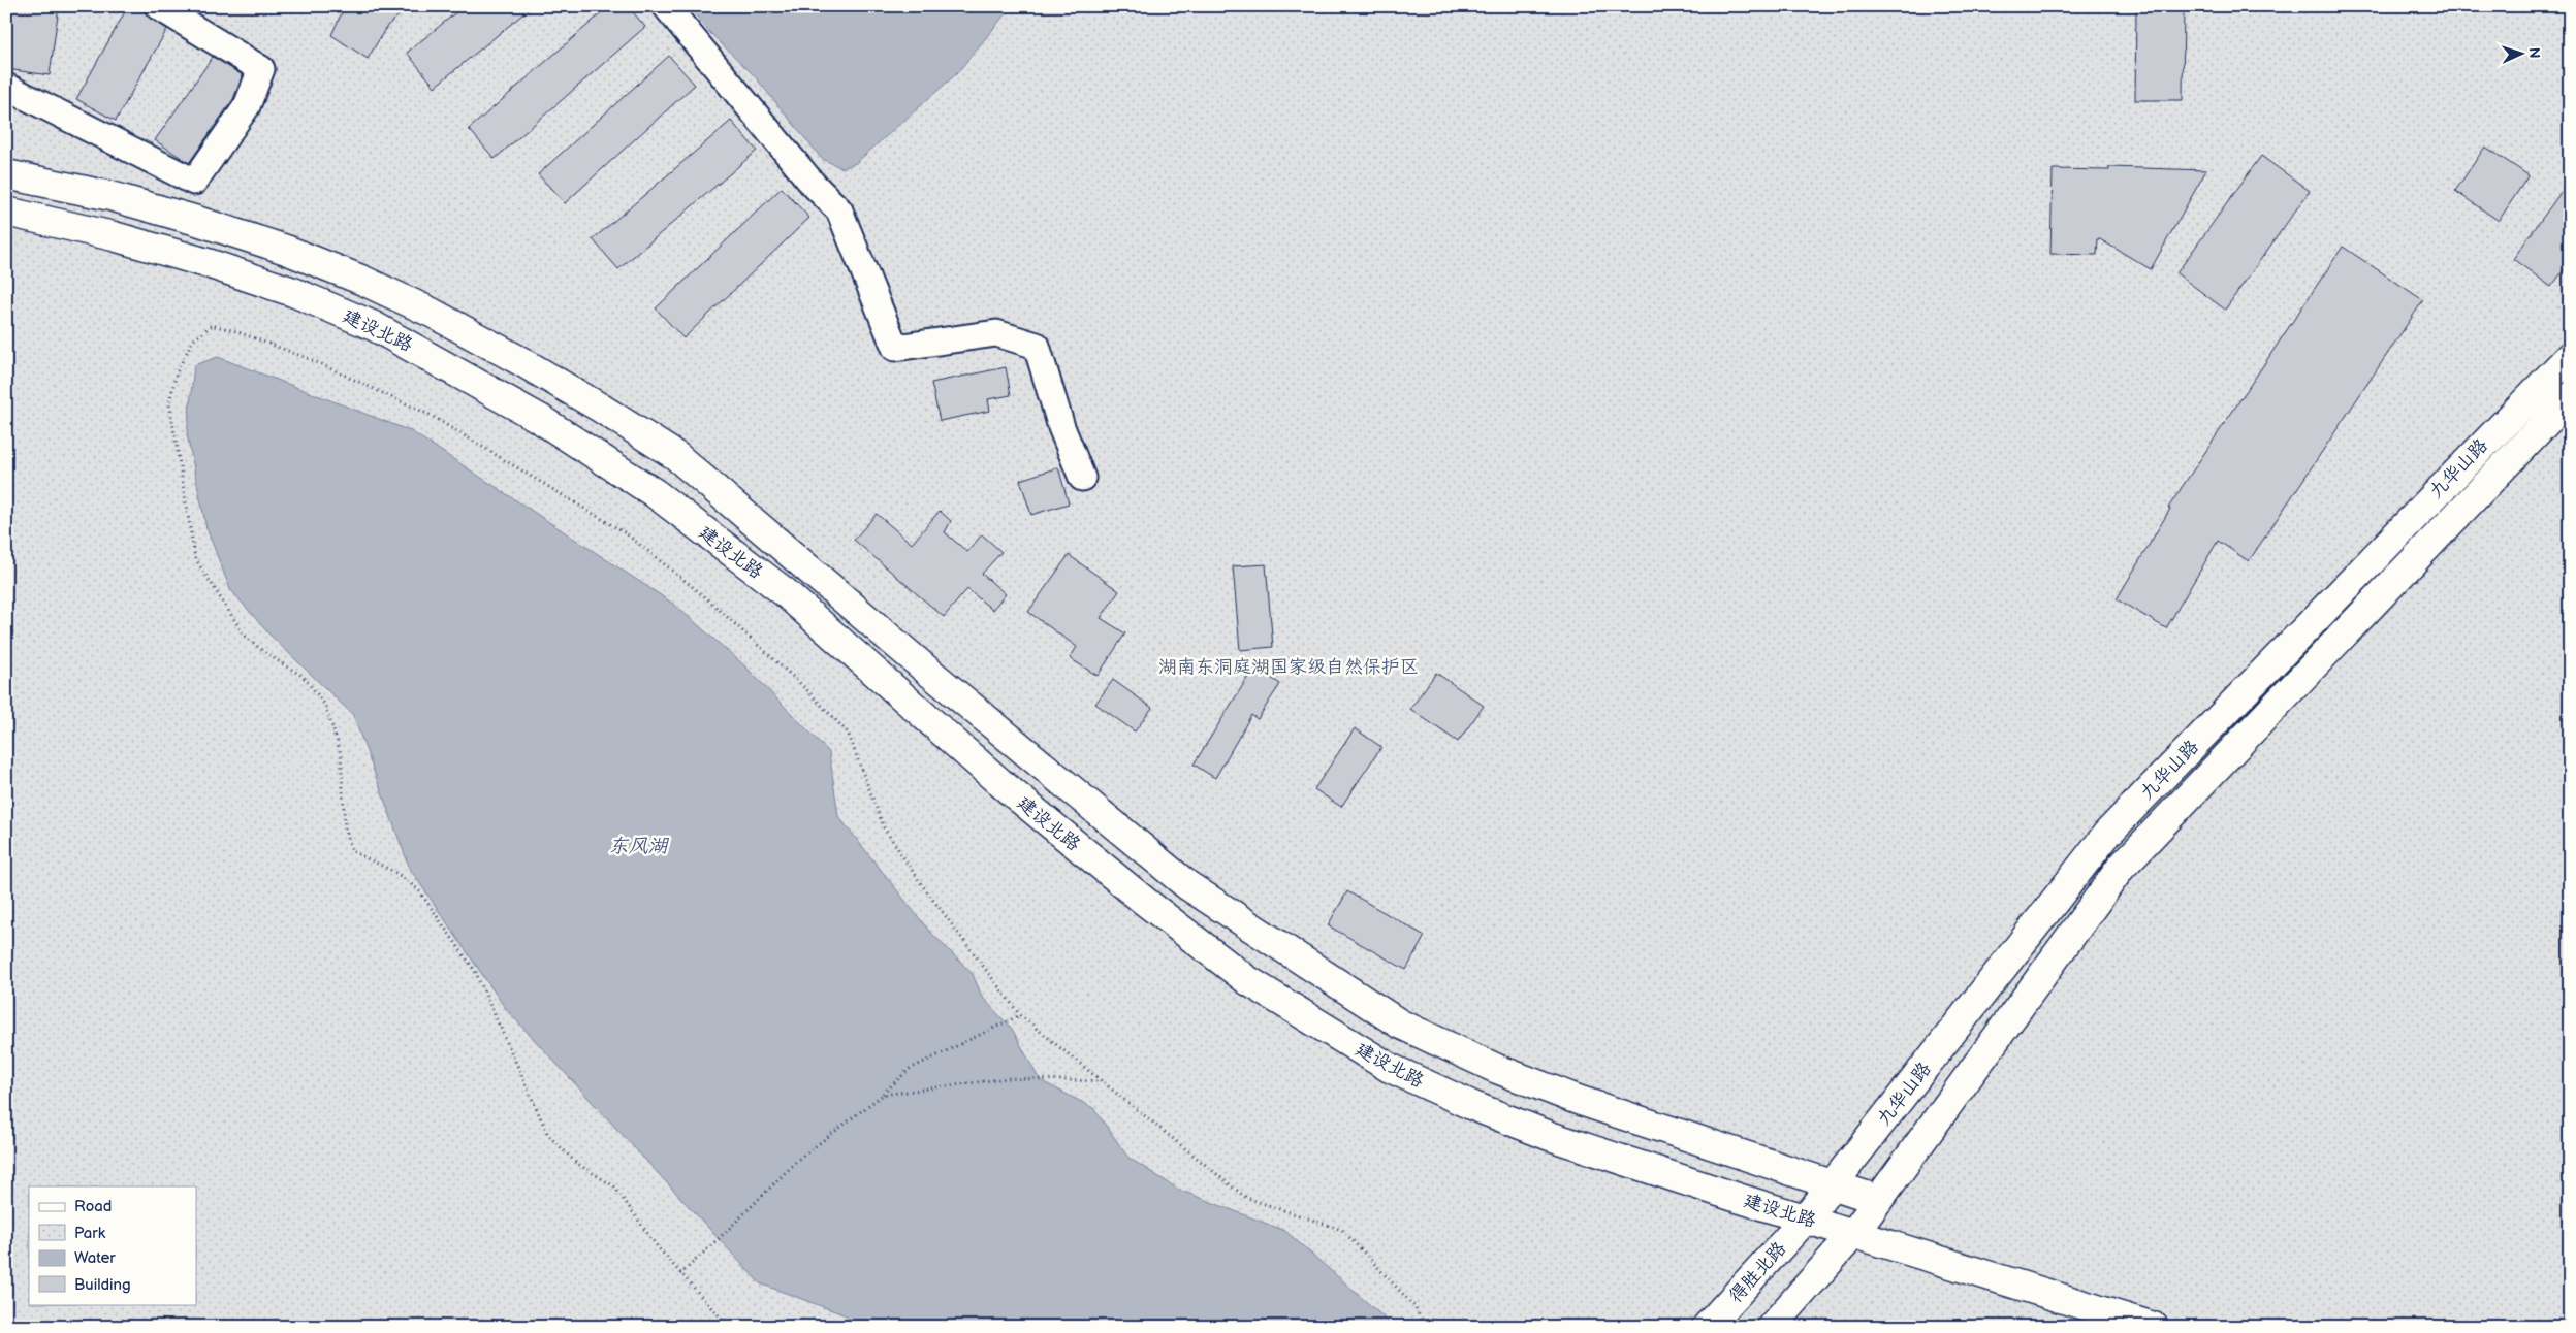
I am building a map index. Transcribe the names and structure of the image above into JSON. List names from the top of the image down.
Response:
{
  "streets": {
    "main road": ["建设北路", "九华山路", "得胜北路"]
  },
  "crossings": [
    ["建设北路", "九华山路"],
    ["建设北路", "得胜北路"],
    ["九华山路", "得胜北路"]
  ],
  "water": ["东风湖"],
  "parks": ["湖南东洞庭湖国家级自然保护区"],
  "legend": [
    "Road",
    "Park",
    "Water",
    "Building"
  ],
  "north": "right"
}
